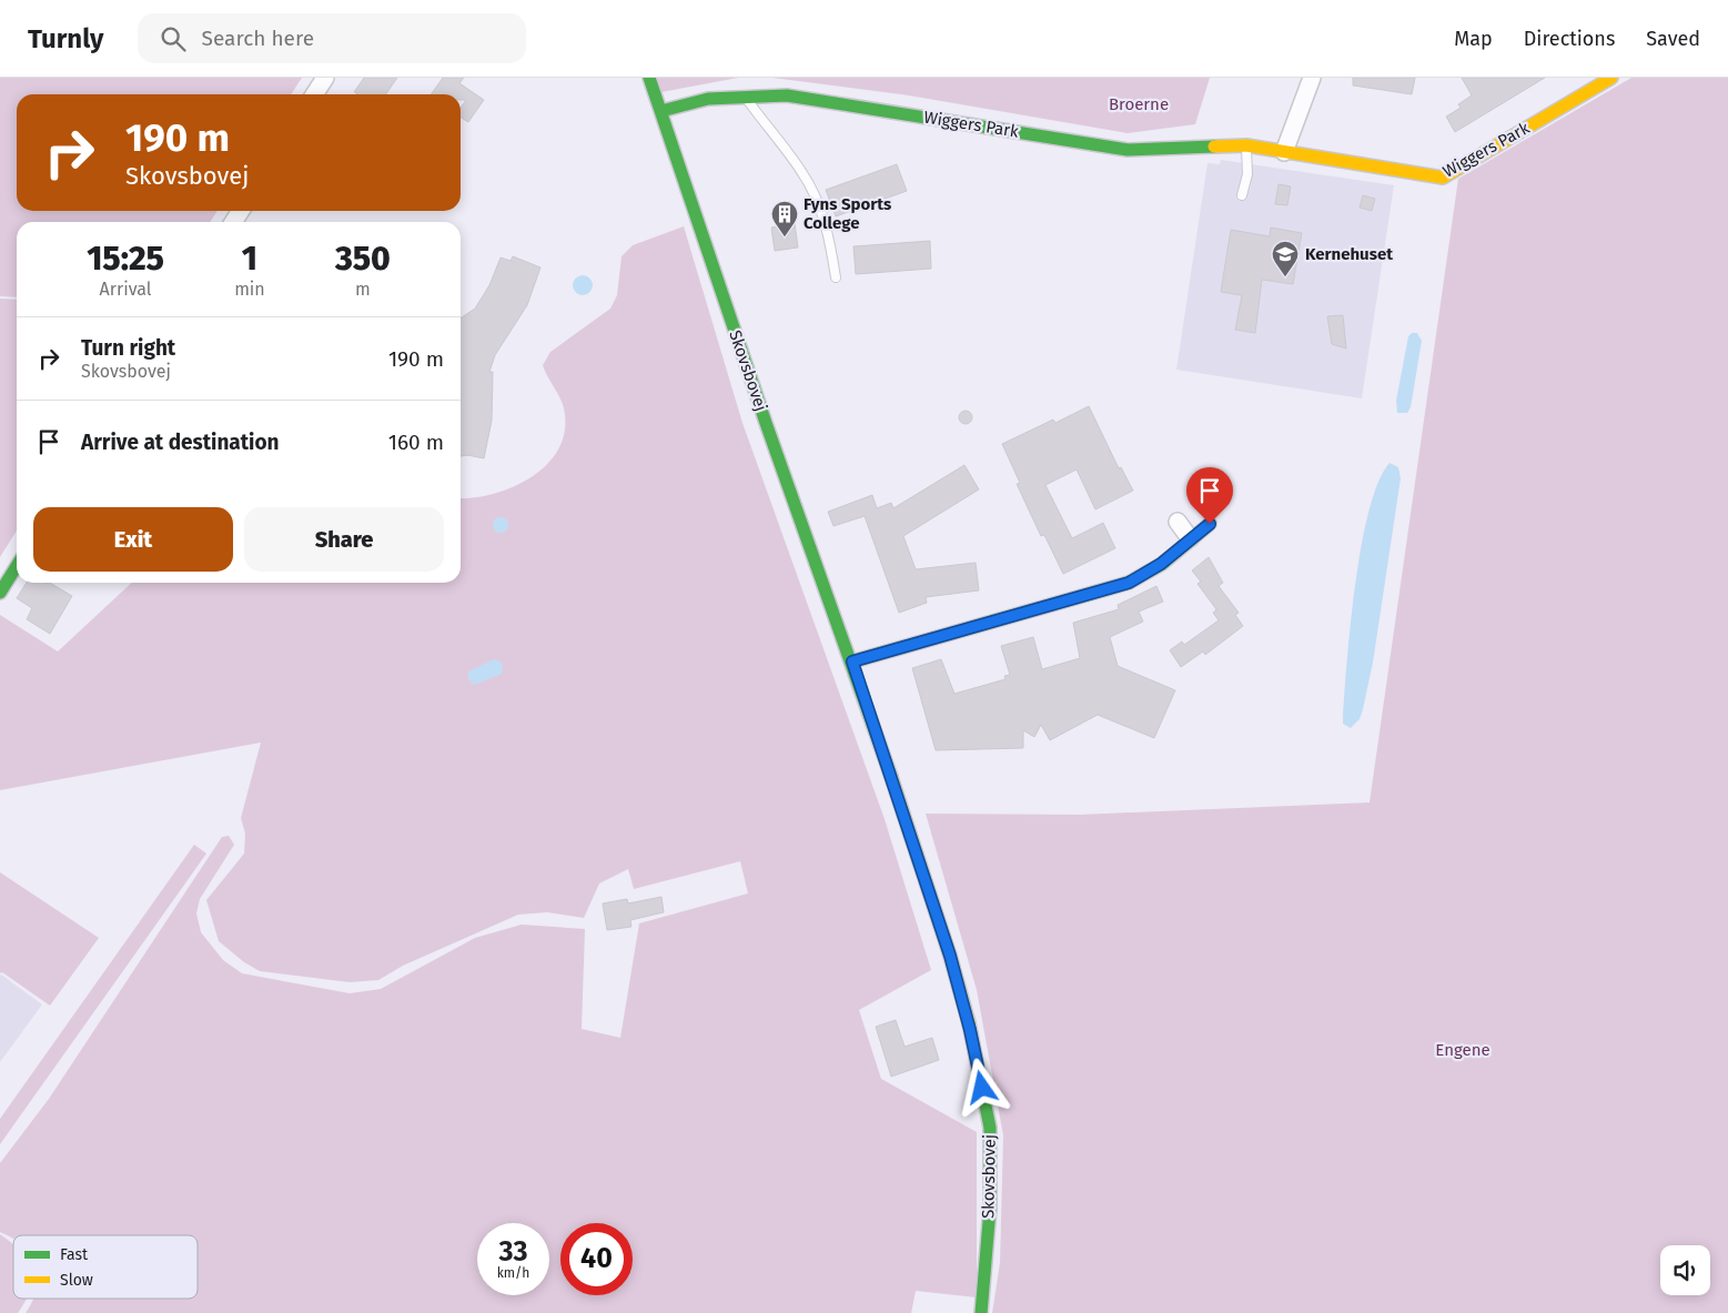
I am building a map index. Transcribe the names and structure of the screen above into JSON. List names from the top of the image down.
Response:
{
  "streets": {
    "street": ["Wiggers Park", "Skovsbovej"]
  },
  "crossings": [
    ["Wiggers Park", "Skovsbovej"]
  ],
  "parks": ["Broerne", "Engene"],
  "places": {
    "building": ["Fyns Sports College"],
    "school or university": ["Kernehuset"]
  },
  "legend": ["Fast", "Slow"],
  "page": {
    "header": "Turnly",
    "search": "Search here",
    "nav": ["Map", "Directions", "Saved"],
    "turn": ["190 m", "Skovsbovej"],
    "eta": [
      "15:25",
      "Arrival",
      "1",
      "min",
      "350",
      "m"
    ],
    "list": [
      {
        "name": "Turn right",
        "note": "Skovsbovej",
        "value": "190 m"
      },
      {
        "name": "Arrive at destination",
        "value": "160 m"
      }
    ],
    "buttons": ["Exit", "Share"],
    "speed": "33 km/h",
    "limit": "40"
  }
}
